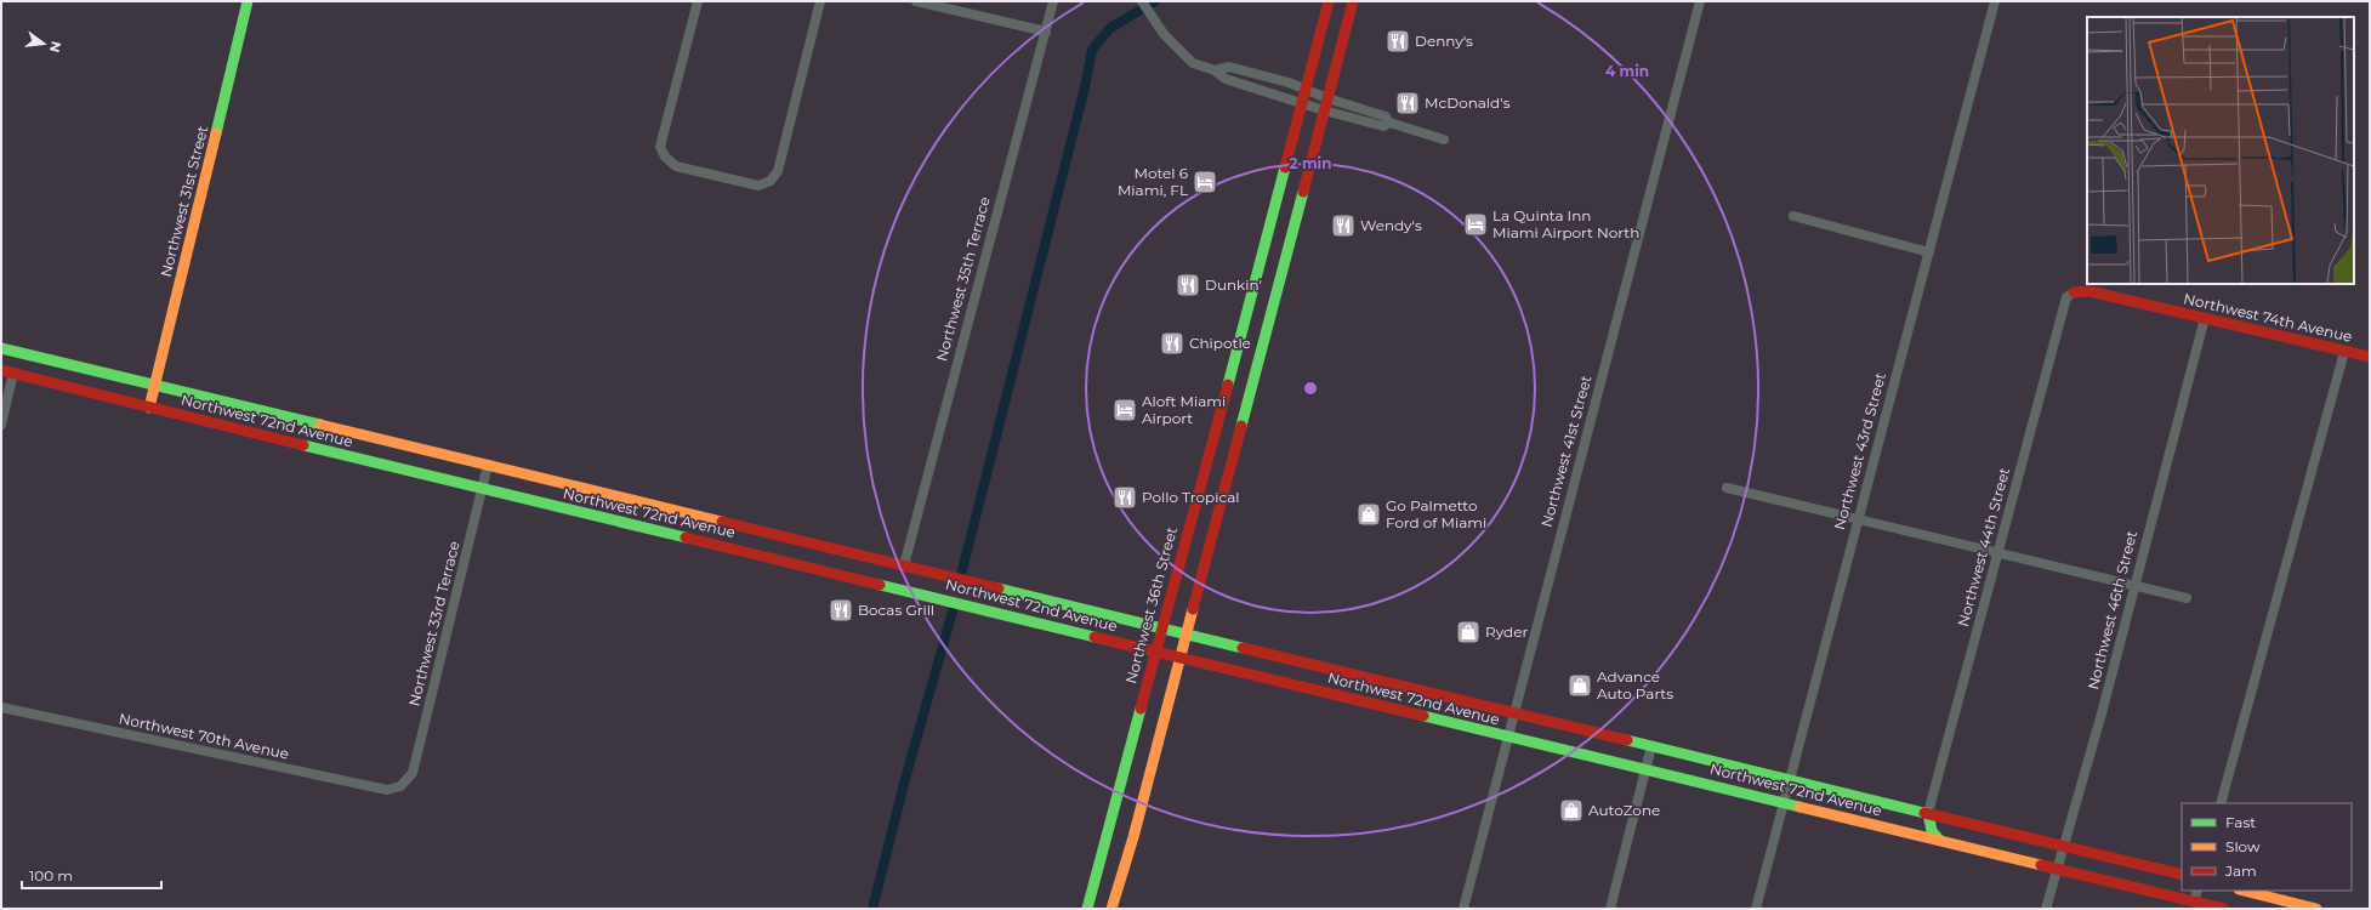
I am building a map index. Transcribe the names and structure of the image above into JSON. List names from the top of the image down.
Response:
{
  "streets": {
    "main road": [
      "Northwest 31st Street",
      "Northwest 74th Avenue",
      "Northwest 72nd Avenue",
      "Northwest 36th Street"
    ],
    "street": [
      "Northwest 35th Terrace",
      "Northwest 41st Street",
      "Northwest 43rd Street",
      "Northwest 44th Street",
      "Northwest 46th Street",
      "Northwest 33rd Terrace",
      "Northwest 70th Avenue"
    ]
  },
  "crossings": [
    ["Northwest 31st Street", "Northwest 72nd Avenue"],
    ["Northwest 35th Terrace", "Northwest 72nd Avenue"],
    ["Northwest 74th Avenue", "Northwest 44th Street"],
    ["Northwest 74th Avenue", "Northwest 46th Street"],
    ["Northwest 72nd Avenue", "Northwest 41st Street"],
    ["Northwest 72nd Avenue", "Northwest 43rd Street"],
    ["Northwest 72nd Avenue", "Northwest 44th Street"],
    ["Northwest 72nd Avenue", "Northwest 36th Street"],
    ["Northwest 72nd Avenue", "Northwest 46th Street"],
    ["Northwest 72nd Avenue", "Northwest 33rd Terrace"],
    ["Northwest 33rd Terrace", "Northwest 70th Avenue"]
  ],
  "places": {
    "restaurant": [
      "Denny's",
      "McDonald's",
      "Wendy's",
      "Dunkin'",
      "Chipotle",
      "Pollo Tropical",
      "Bocas Grill"
    ],
    "hotel": ["Motel 6 Miami, FL", "La Quinta Inn Miami Airport North", "Aloft Miami Airport"],
    "shop": [
      "Go Palmetto Ford of Miami",
      "Ryder",
      "Advance Auto Parts",
      "AutoZone"
    ]
  },
  "legend": ["Fast", "Slow", "Jam"],
  "scale_bar": "100 m",
  "north": "right",
  "rings": ["4 min", "2 min"]
}
